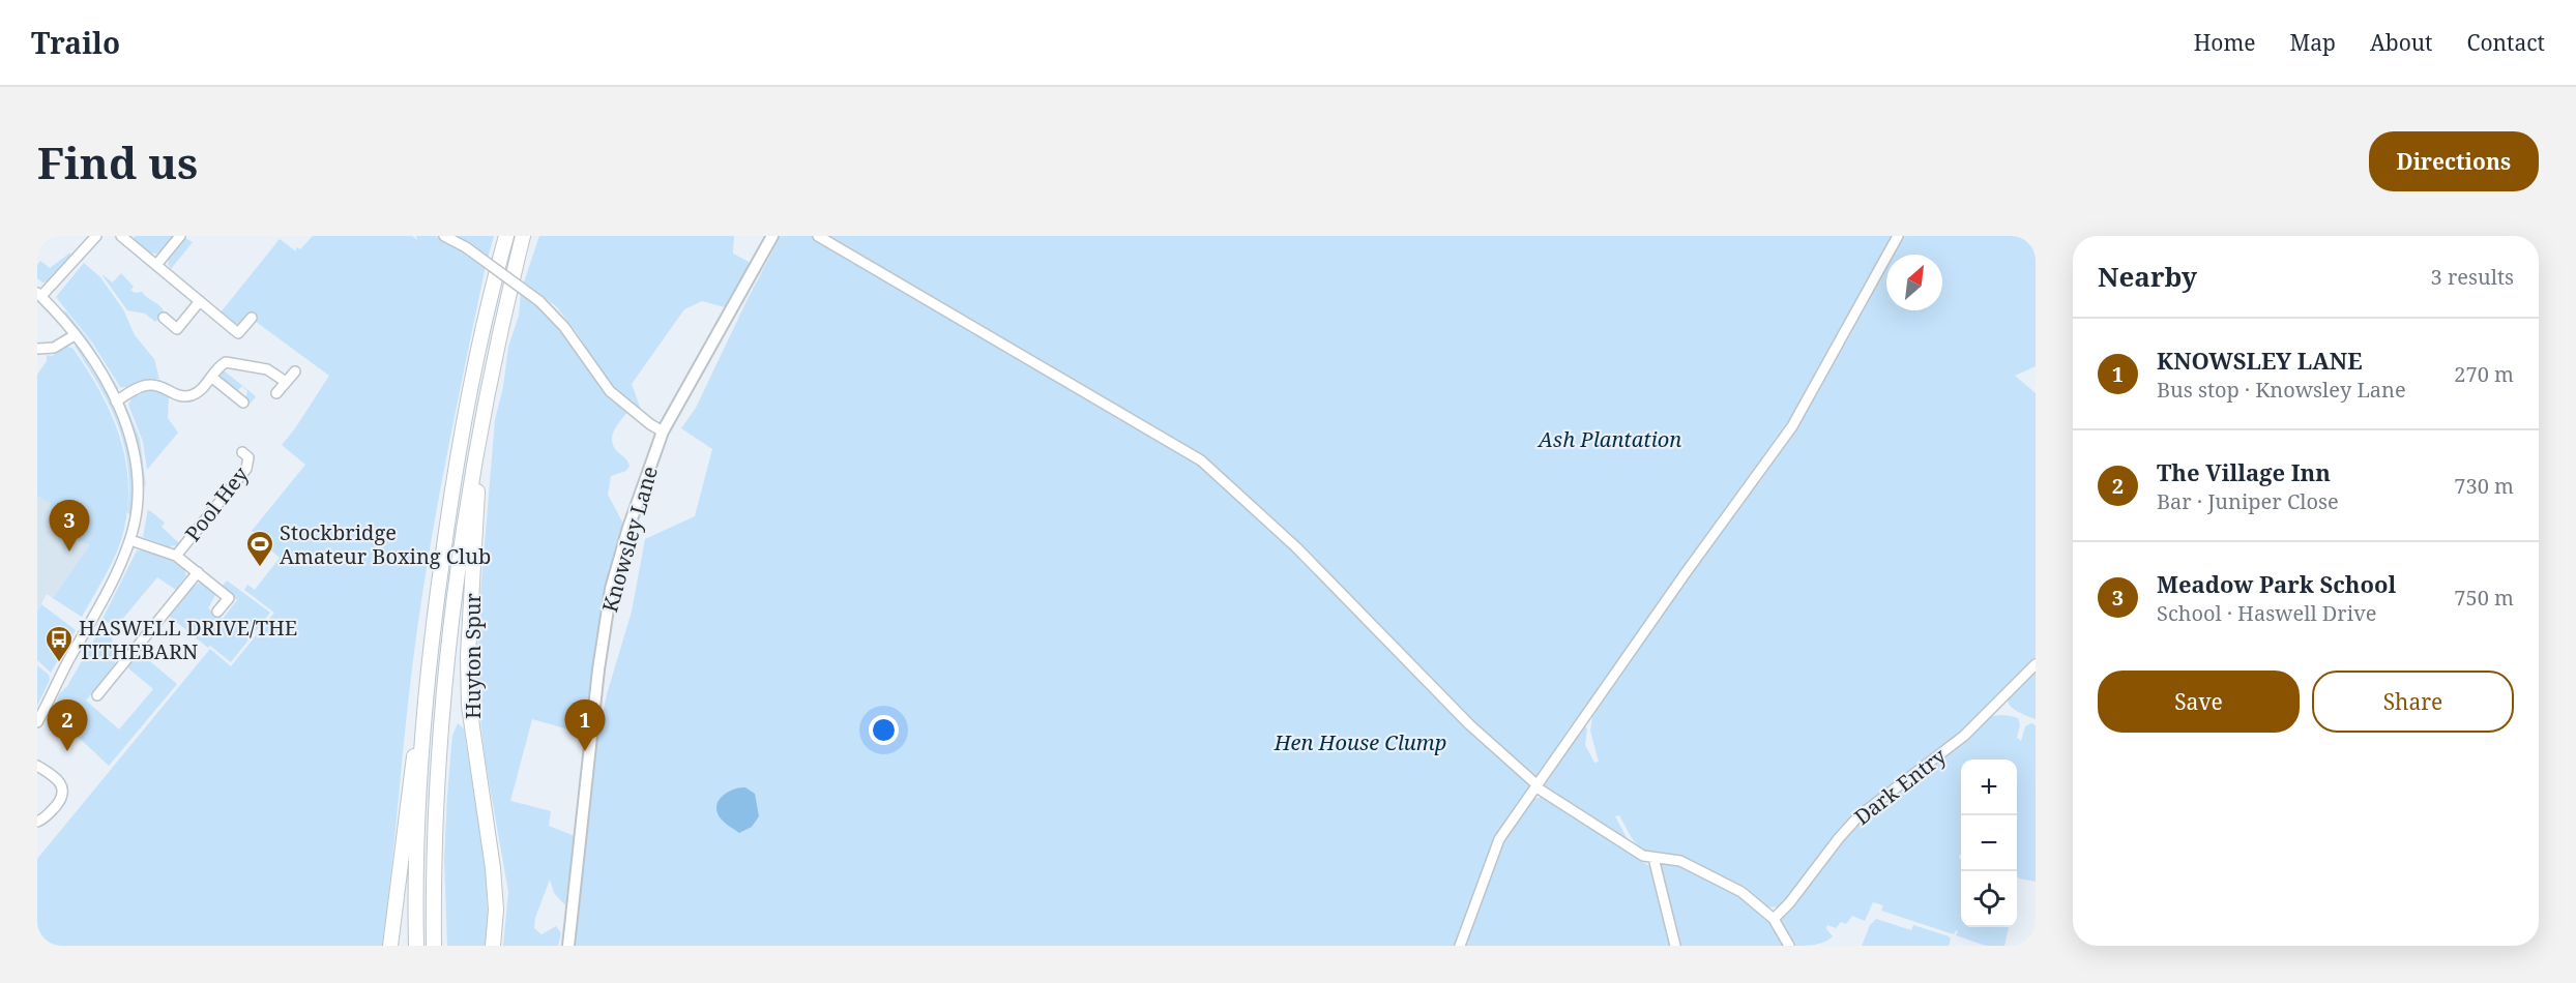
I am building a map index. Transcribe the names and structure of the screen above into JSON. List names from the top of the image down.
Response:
{
  "streets": {
    "highway": ["Huyton Spur"],
    "main road": ["Knowsley Lane"],
    "street": ["Pool Hey", "Dark Entry"]
  },
  "parks": ["Ash Plantation", "Hen House Clump"],
  "places": {
    "sports": ["Stockbridge Amateur Boxing Club"],
    "bus stop": ["HASWELL DRIVE/THE TITHEBARN"]
  },
  "north": "top right",
  "page": {
    "header": "Trailo",
    "nav": [
      "Home",
      "Map",
      "About",
      "Contact"
    ],
    "buttons": [
      "Directions",
      ["Save", "Share"]
    ],
    "title": "Find us",
    "heading": ["Nearby", "3 results"],
    "list": [
      {
        "mark": "1",
        "name": "KNOWSLEY LANE",
        "note": "Bus stop · Knowsley Lane",
        "value": "270 m"
      },
      {
        "mark": "2",
        "name": "The Village Inn",
        "note": "Bar · Juniper Close",
        "value": "730 m"
      },
      {
        "mark": "3",
        "name": "Meadow Park School",
        "note": "School · Haswell Drive",
        "value": "750 m"
      }
    ],
    "pins": ["3", "1", "2"],
    "map_buttons": ["+", "−"]
  }
}
